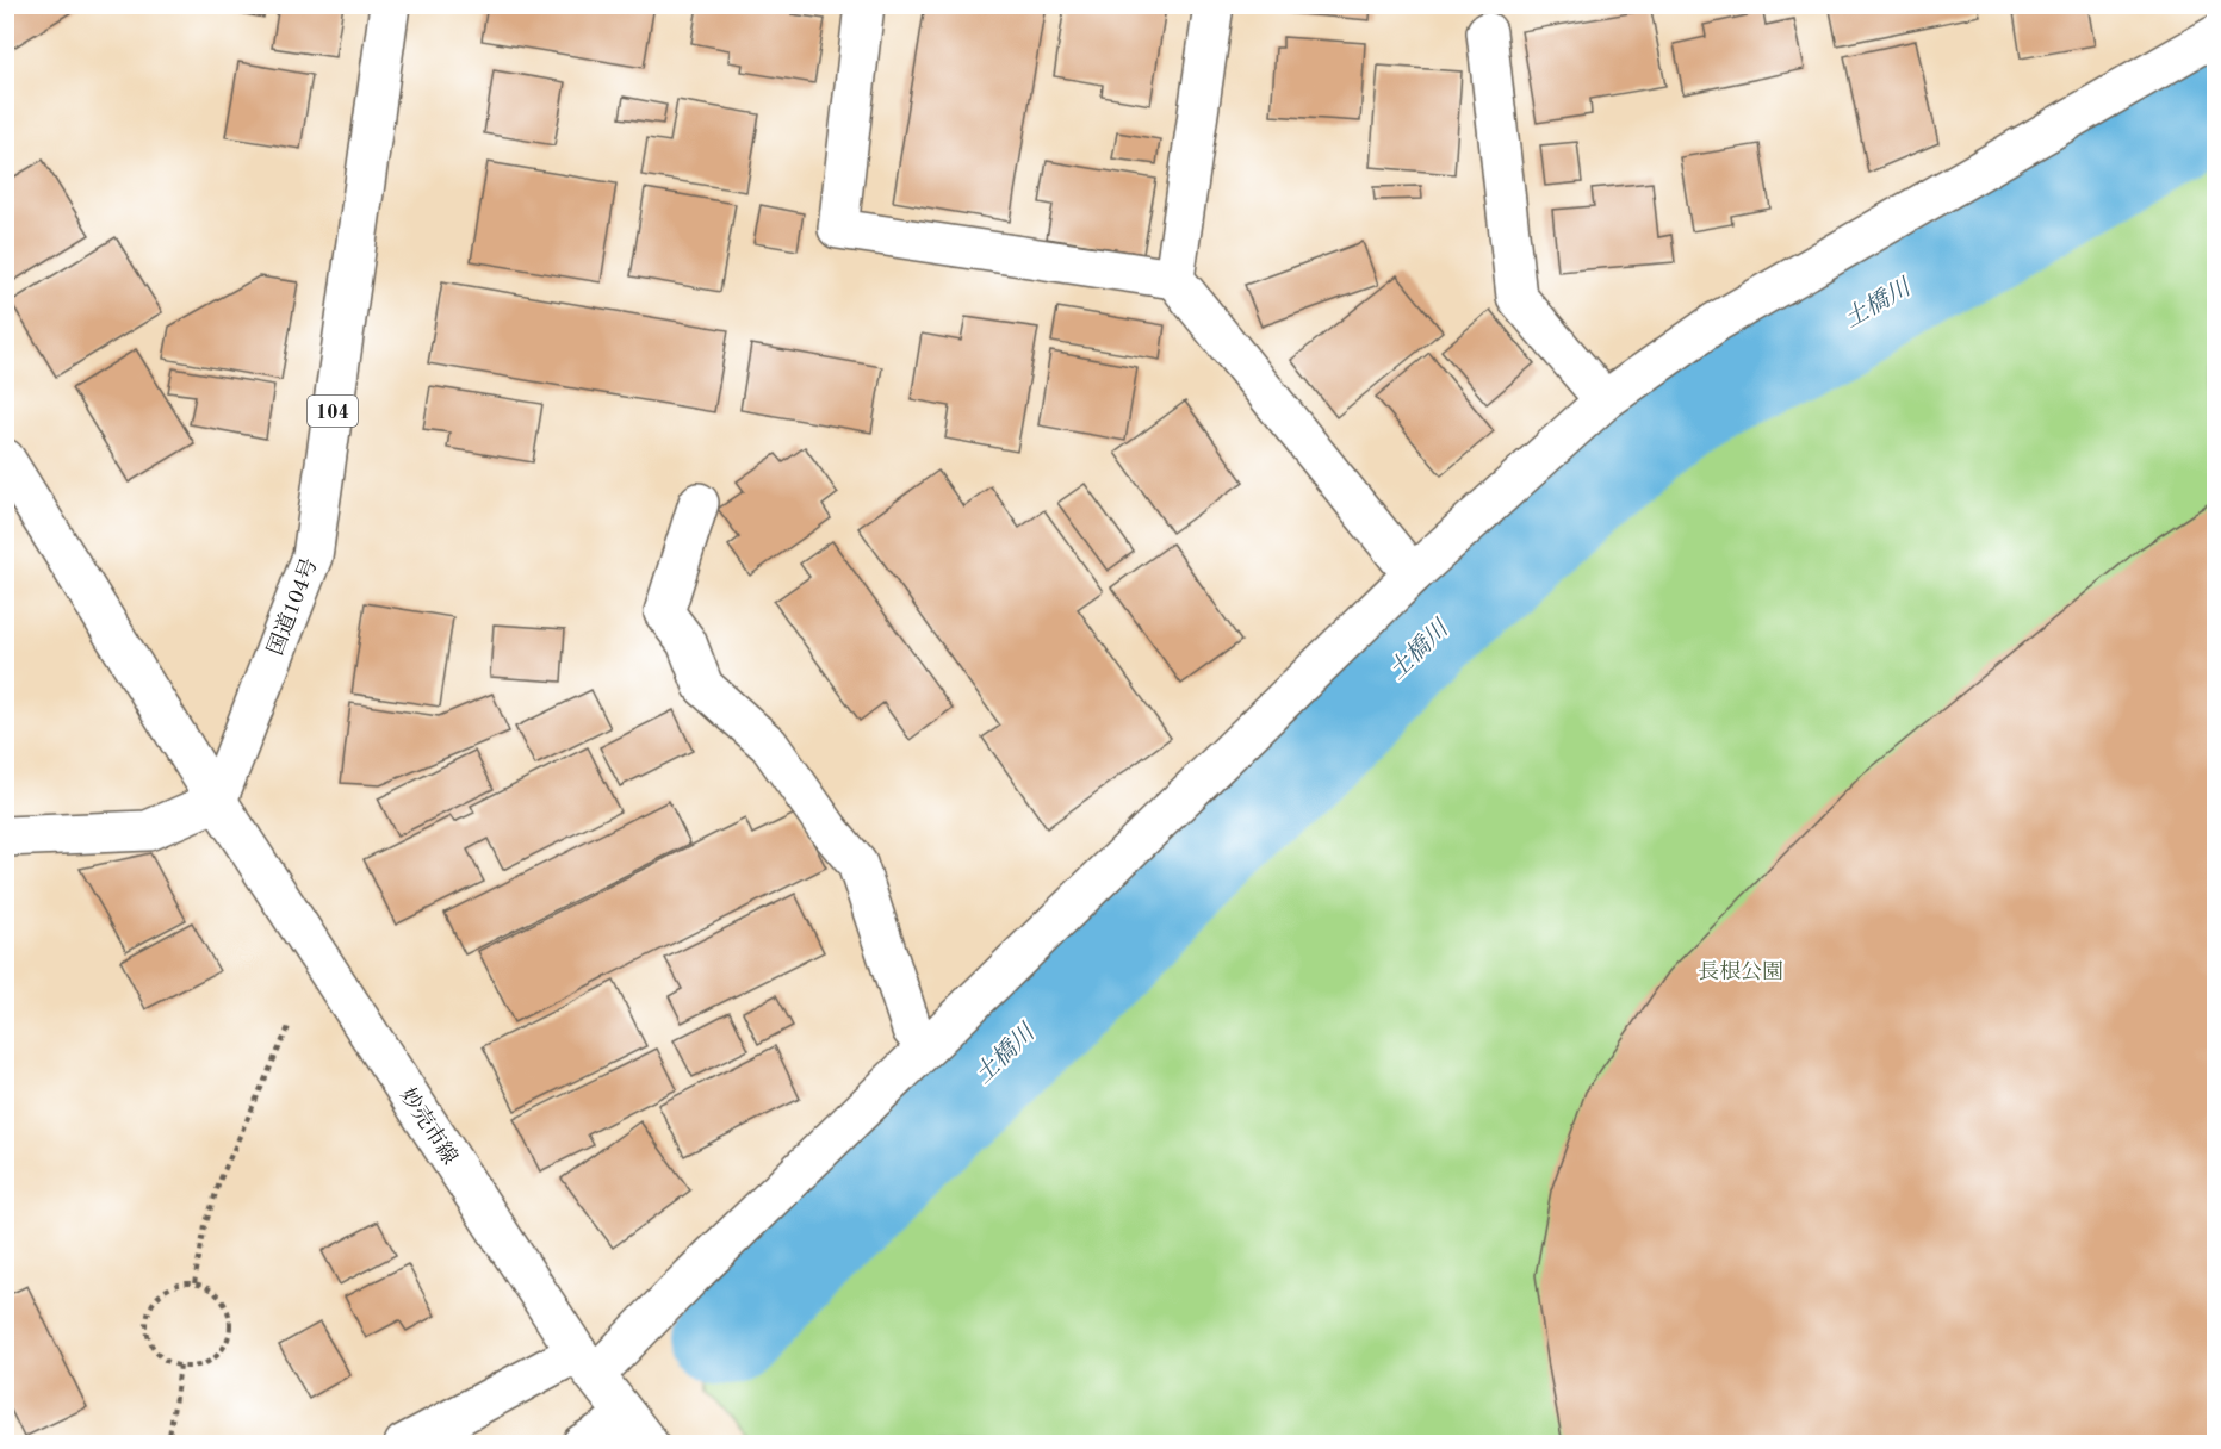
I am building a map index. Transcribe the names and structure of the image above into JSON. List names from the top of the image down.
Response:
{
  "streets": {
    "main road": ["104", "国道104号", "妙売市線"]
  },
  "crossings": [
    ["国道104号", "妙売市線"]
  ],
  "water": ["土橋川"],
  "parks": ["長根公園"]
}
